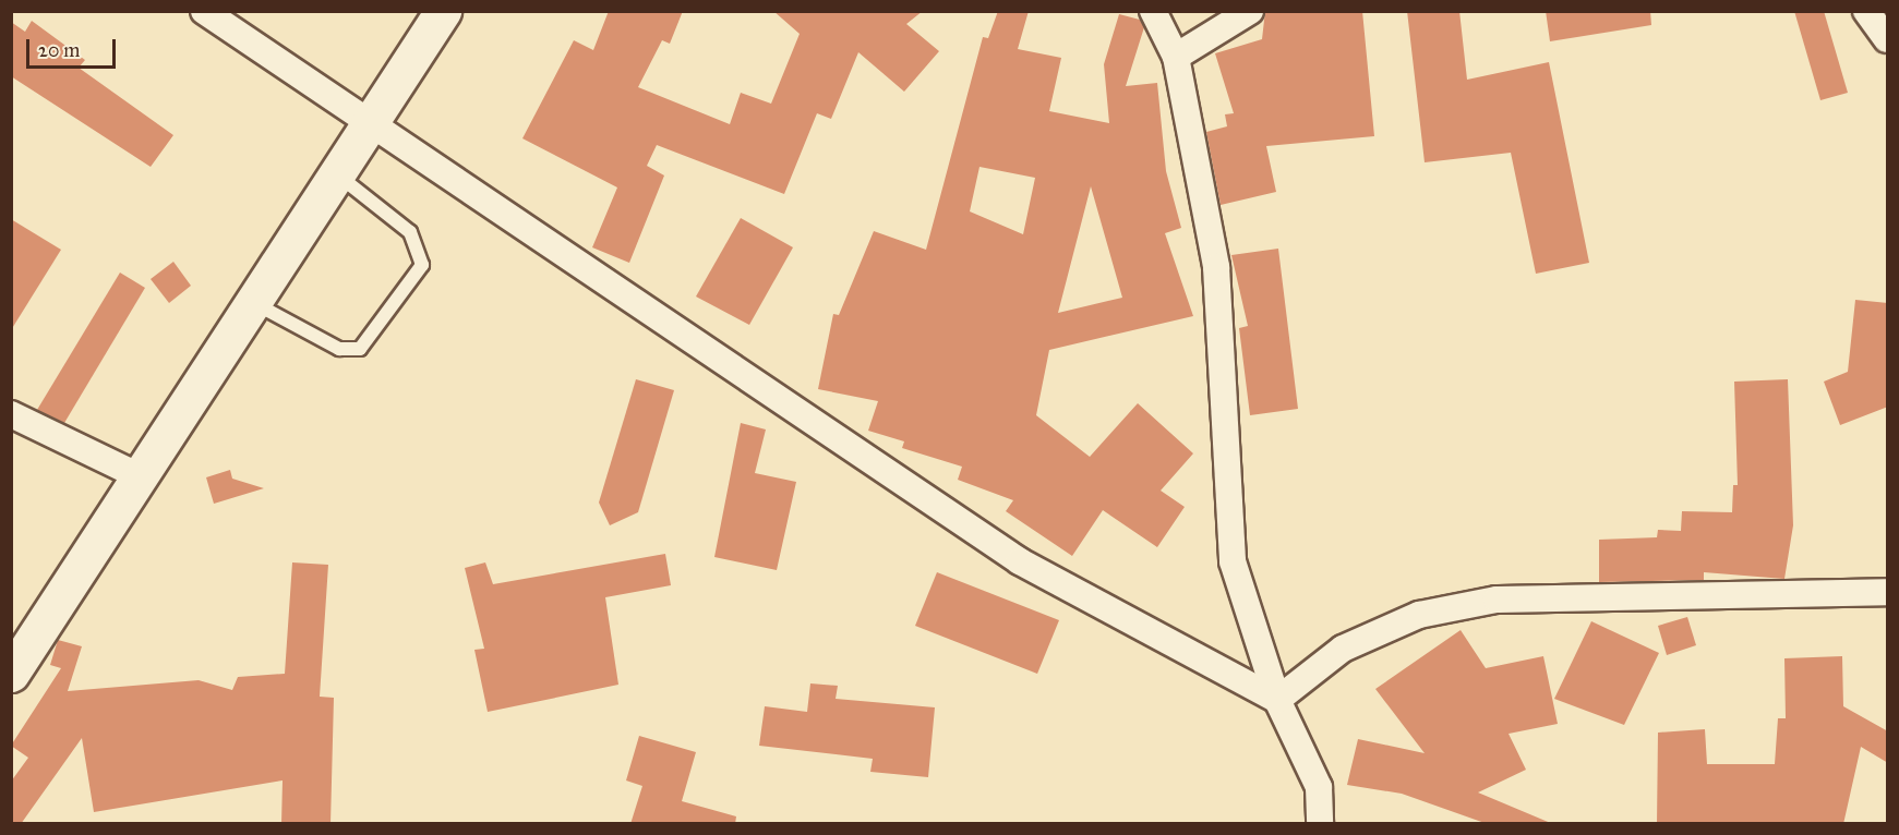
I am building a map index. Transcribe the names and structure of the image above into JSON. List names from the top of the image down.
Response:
{
  "scale_bar": "20 m"
}
